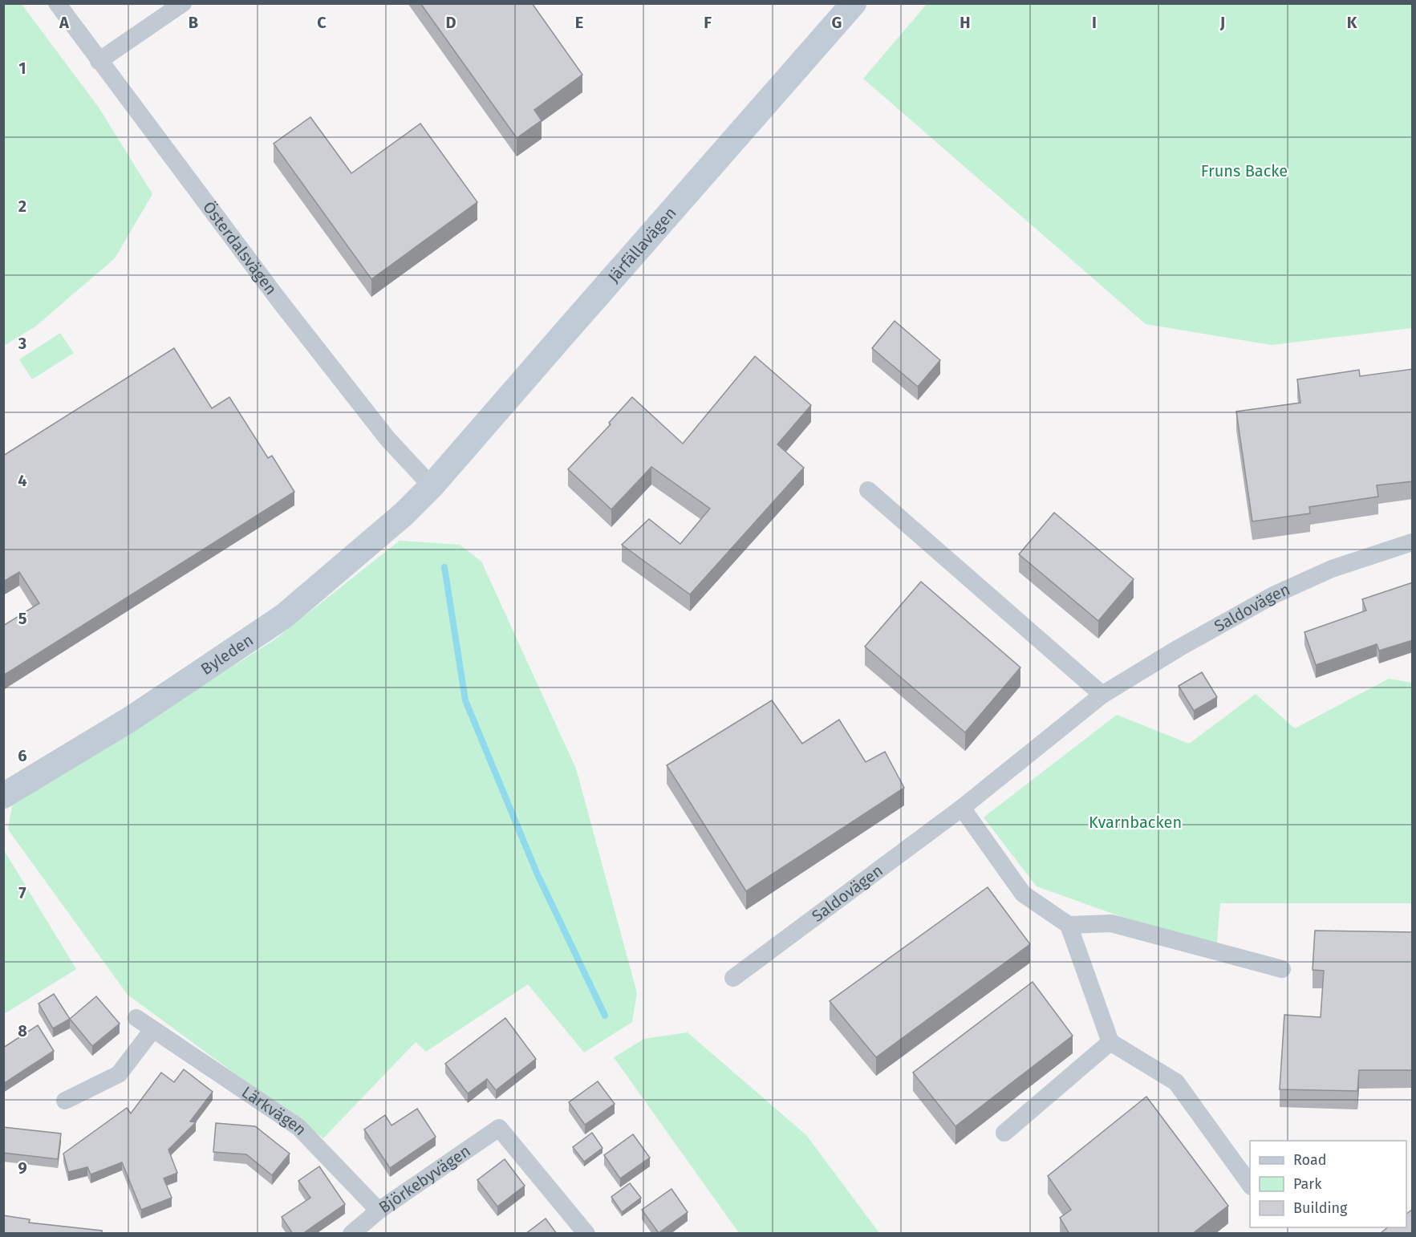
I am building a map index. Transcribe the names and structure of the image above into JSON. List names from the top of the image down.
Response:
{
  "streets": {
    "street": [
      "Järfällavägen",
      "Österdalsvägen",
      "Saldovägen",
      "Byleden",
      "Lärkvägen",
      "Björkebyvägen"
    ]
  },
  "crossings": [
    ["Järfällavägen", "Österdalsvägen"],
    ["Järfällavägen", "Byleden"],
    ["Österdalsvägen", "Byleden"],
    ["Lärkvägen", "Björkebyvägen"]
  ],
  "parks": ["Fruns Backe", "Kvarnbacken"],
  "legend": ["Road", "Park", "Building"],
  "grid": {
    "columns": [
      "A",
      "B",
      "C",
      "D",
      "E",
      "F",
      "G",
      "H",
      "I",
      "J",
      "K"
    ],
    "rows": [
      "1",
      "2",
      "3",
      "4",
      "5",
      "6",
      "7",
      "8",
      "9"
    ]
  }
}
